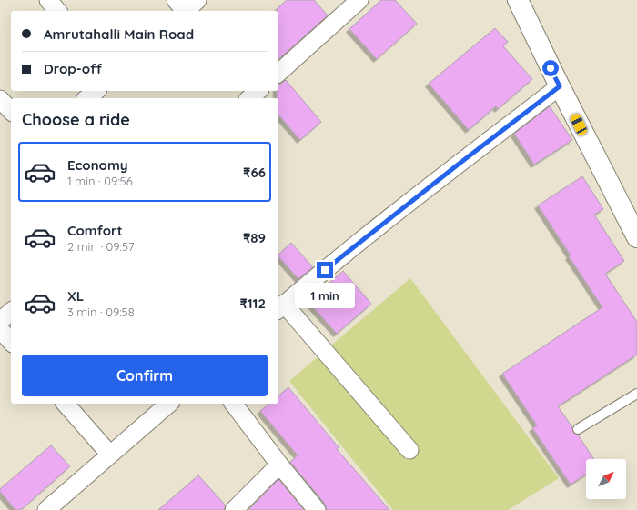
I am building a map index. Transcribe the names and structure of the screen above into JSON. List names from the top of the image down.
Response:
{
  "north": "top right",
  "page": {
    "banner": ["Amrutahalli Main Road", "Drop-off"],
    "heading": "Choose a ride",
    "list": [
      {
        "name": "Economy",
        "note": "1 min · 09:56",
        "value": "₹66"
      },
      {
        "name": "Comfort",
        "note": "2 min · 09:57",
        "value": "₹89"
      },
      {
        "name": "XL",
        "note": "3 min · 09:58",
        "value": "₹112"
      }
    ],
    "bubble": "1 min",
    "buttons": "Confirm"
  }
}
